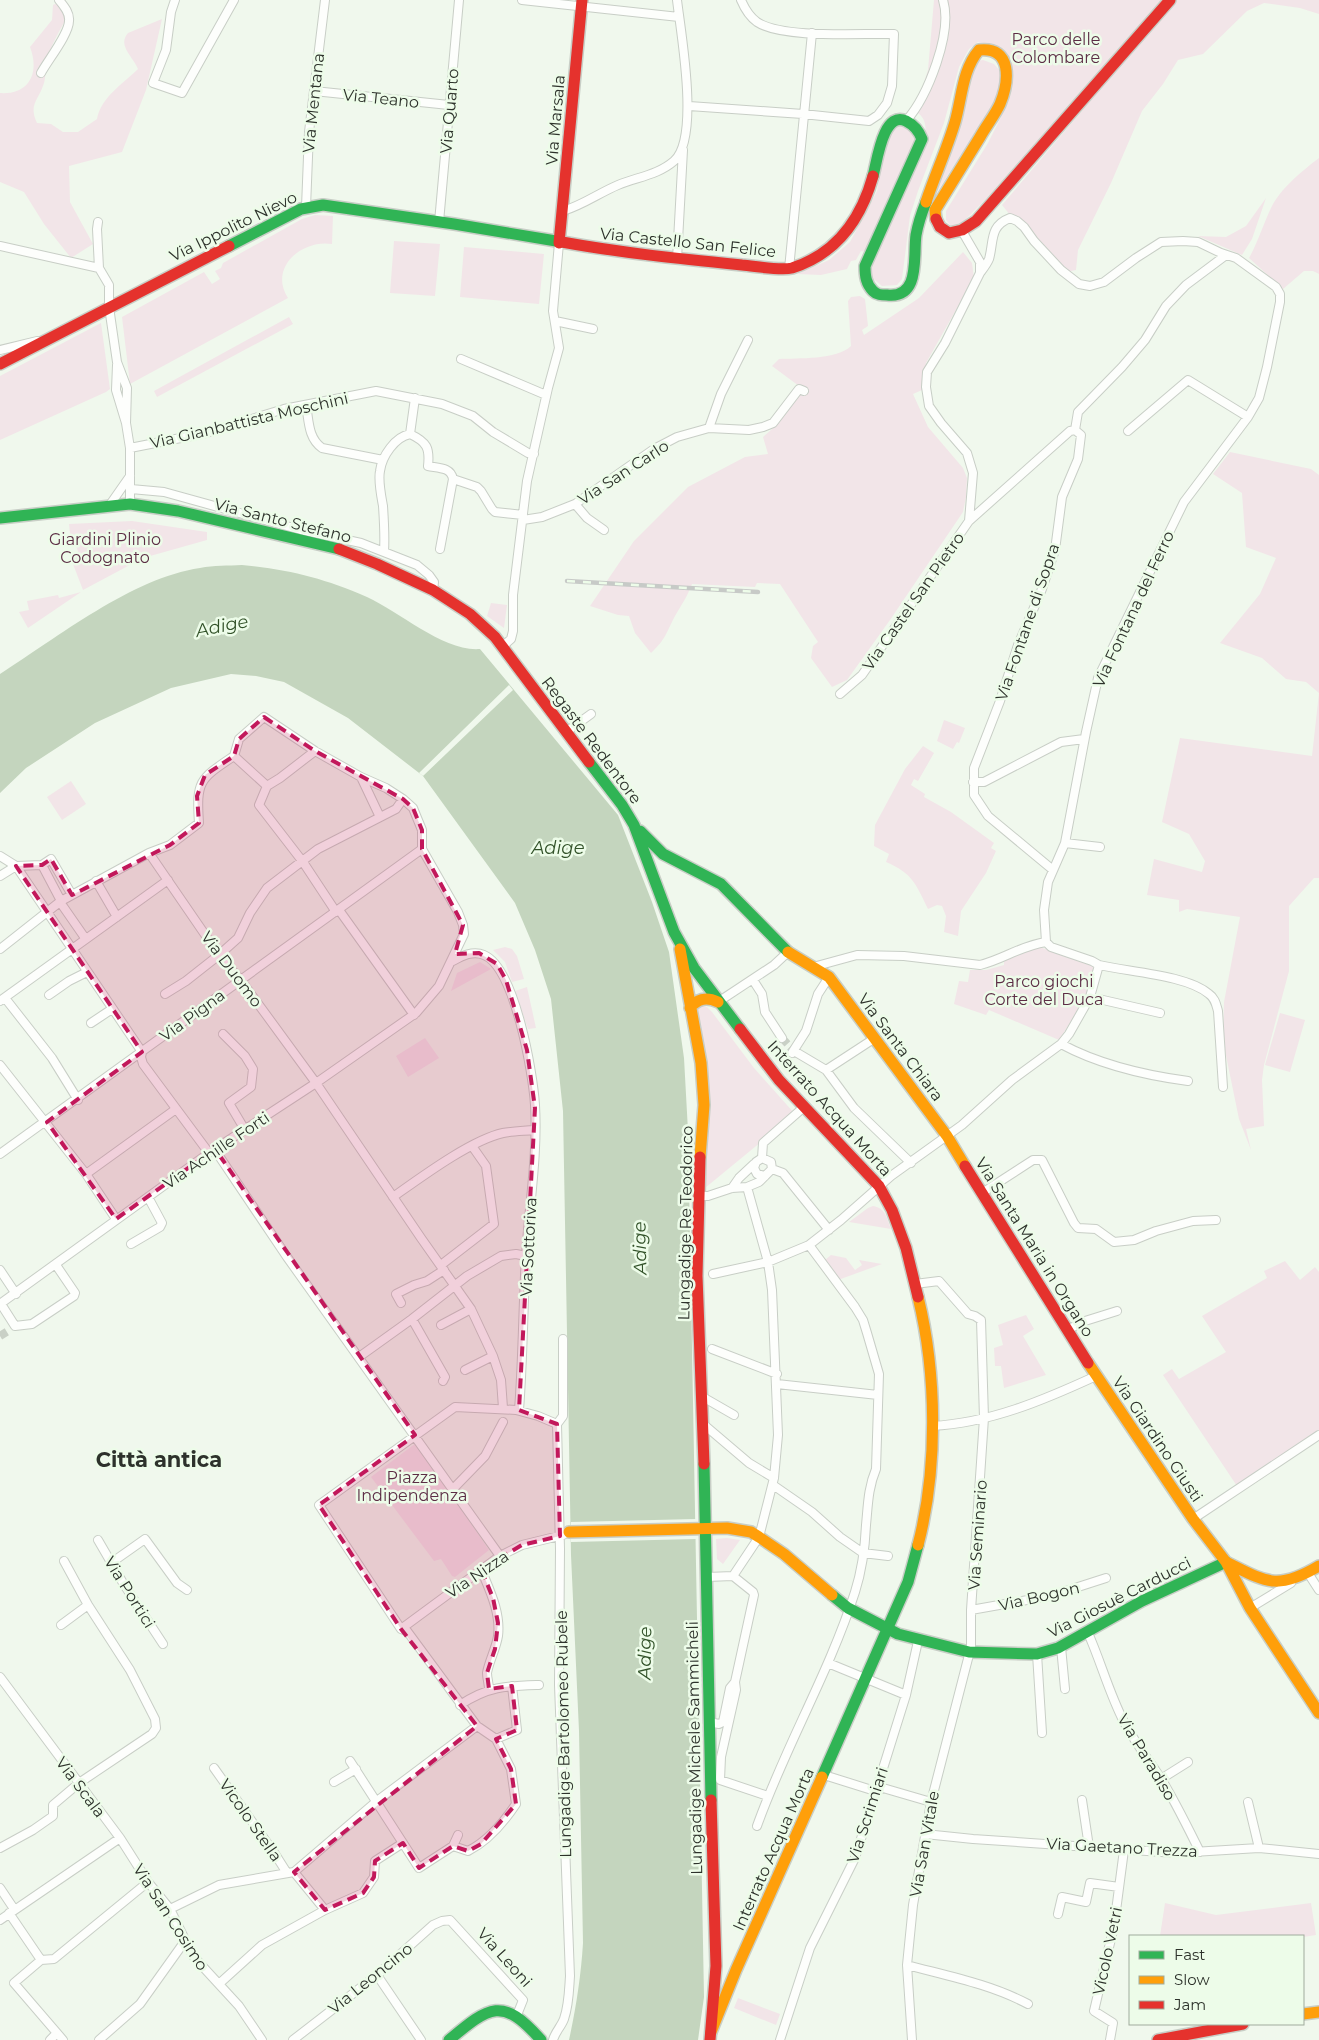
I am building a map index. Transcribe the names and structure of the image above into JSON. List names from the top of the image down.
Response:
{
  "streets": {
    "street": [
      "Via Teano",
      "Via Mentana",
      "Via Quarto",
      "Via Marsala",
      "Via Ippolito Nievo",
      "Via Castello San Felice",
      "Via Gianbattista Moschini",
      "Via San Carlo",
      "Via Santo Stefano",
      "Via Castel San Pietro",
      "Via Fontana del Ferro",
      "Via Fontane di Sopra",
      "Regaste Redentore",
      "Via Duomo",
      "Via Pigna",
      "Via Santa Chiara",
      "Interrato Acqua Morta",
      "Via Achille Forti",
      "Lungadige Re Teodorico",
      "Via Sottoriva",
      "Via Santa Maria in Organo",
      "Via Giardino Giusti",
      "Via Seminario",
      "Via Nizza",
      "Via Portici",
      "Via Bogon",
      "Via Giosuè Carducci",
      "Lungadige Bartolomeo Rubele",
      "Lungadige Michele Sammicheli",
      "Via Paradiso",
      "Via Scala",
      "Via Scrimiari",
      "Vicolo Stella",
      "Via San Vitale",
      "Via Gaetano Trezza",
      "Via San Cosimo",
      "Vicolo Vetri",
      "Via Leoni",
      "Via Leoncino"
    ]
  },
  "crossings": [
    ["Via Teano", "Via Mentana"],
    ["Via Teano", "Via Quarto"],
    ["Via Mentana", "Via Ippolito Nievo"],
    ["Via Quarto", "Via Ippolito Nievo"],
    ["Via Marsala", "Via Ippolito Nievo"],
    ["Via Marsala", "Via Castello San Felice"],
    ["Via Ippolito Nievo", "Via Castello San Felice"],
    ["Via Santo Stefano", "Regaste Redentore"],
    ["Via Castel San Pietro", "Via Fontana del Ferro"],
    ["Via Castel San Pietro", "Via Fontane di Sopra"],
    ["Via Fontana del Ferro", "Via Fontane di Sopra"],
    ["Regaste Redentore", "Interrato Acqua Morta"],
    ["Regaste Redentore", "Lungadige Re Teodorico"],
    ["Via Duomo", "Via Pigna"],
    ["Via Duomo", "Via Achille Forti"],
    ["Via Pigna", "Via Achille Forti"],
    ["Via Santa Chiara", "Via Santa Maria in Organo"],
    ["Interrato Acqua Morta", "Lungadige Re Teodorico"],
    ["Interrato Acqua Morta", "Via Seminario"],
    ["Interrato Acqua Morta", "Via Giosuè Carducci"],
    ["Interrato Acqua Morta", "Lungadige Michele Sammicheli"],
    ["Via Achille Forti", "Via Sottoriva"],
    ["Lungadige Re Teodorico", "Lungadige Michele Sammicheli"],
    ["Via Santa Maria in Organo", "Via Giardino Giusti"],
    ["Via Giardino Giusti", "Via Giosuè Carducci"],
    ["Via Seminario", "Via Bogon"],
    ["Via Seminario", "Via Giosuè Carducci"],
    ["Via Seminario", "Via San Vitale"],
    ["Via Nizza", "Lungadige Bartolomeo Rubele"],
    ["Via Giosuè Carducci", "Via Paradiso"],
    ["Via Giosuè Carducci", "Via Scrimiari"],
    ["Via Giosuè Carducci", "Via San Vitale"],
    ["Via Paradiso", "Via Gaetano Trezza"],
    ["Via Scala", "Via San Cosimo"],
    ["Via San Vitale", "Via Gaetano Trezza"],
    ["Via Gaetano Trezza", "Vicolo Vetri"],
    ["Via Leoni", "Via Leoncino"]
  ],
  "districts": ["Città antica"],
  "water": ["Adige"],
  "parks": [
    "Parco delle Colombare",
    "Giardini Plinio Codognato",
    "Parco giochi Corte del Duca",
    "Piazza Indipendenza"
  ],
  "legend": ["Fast", "Slow", "Jam"]
}
